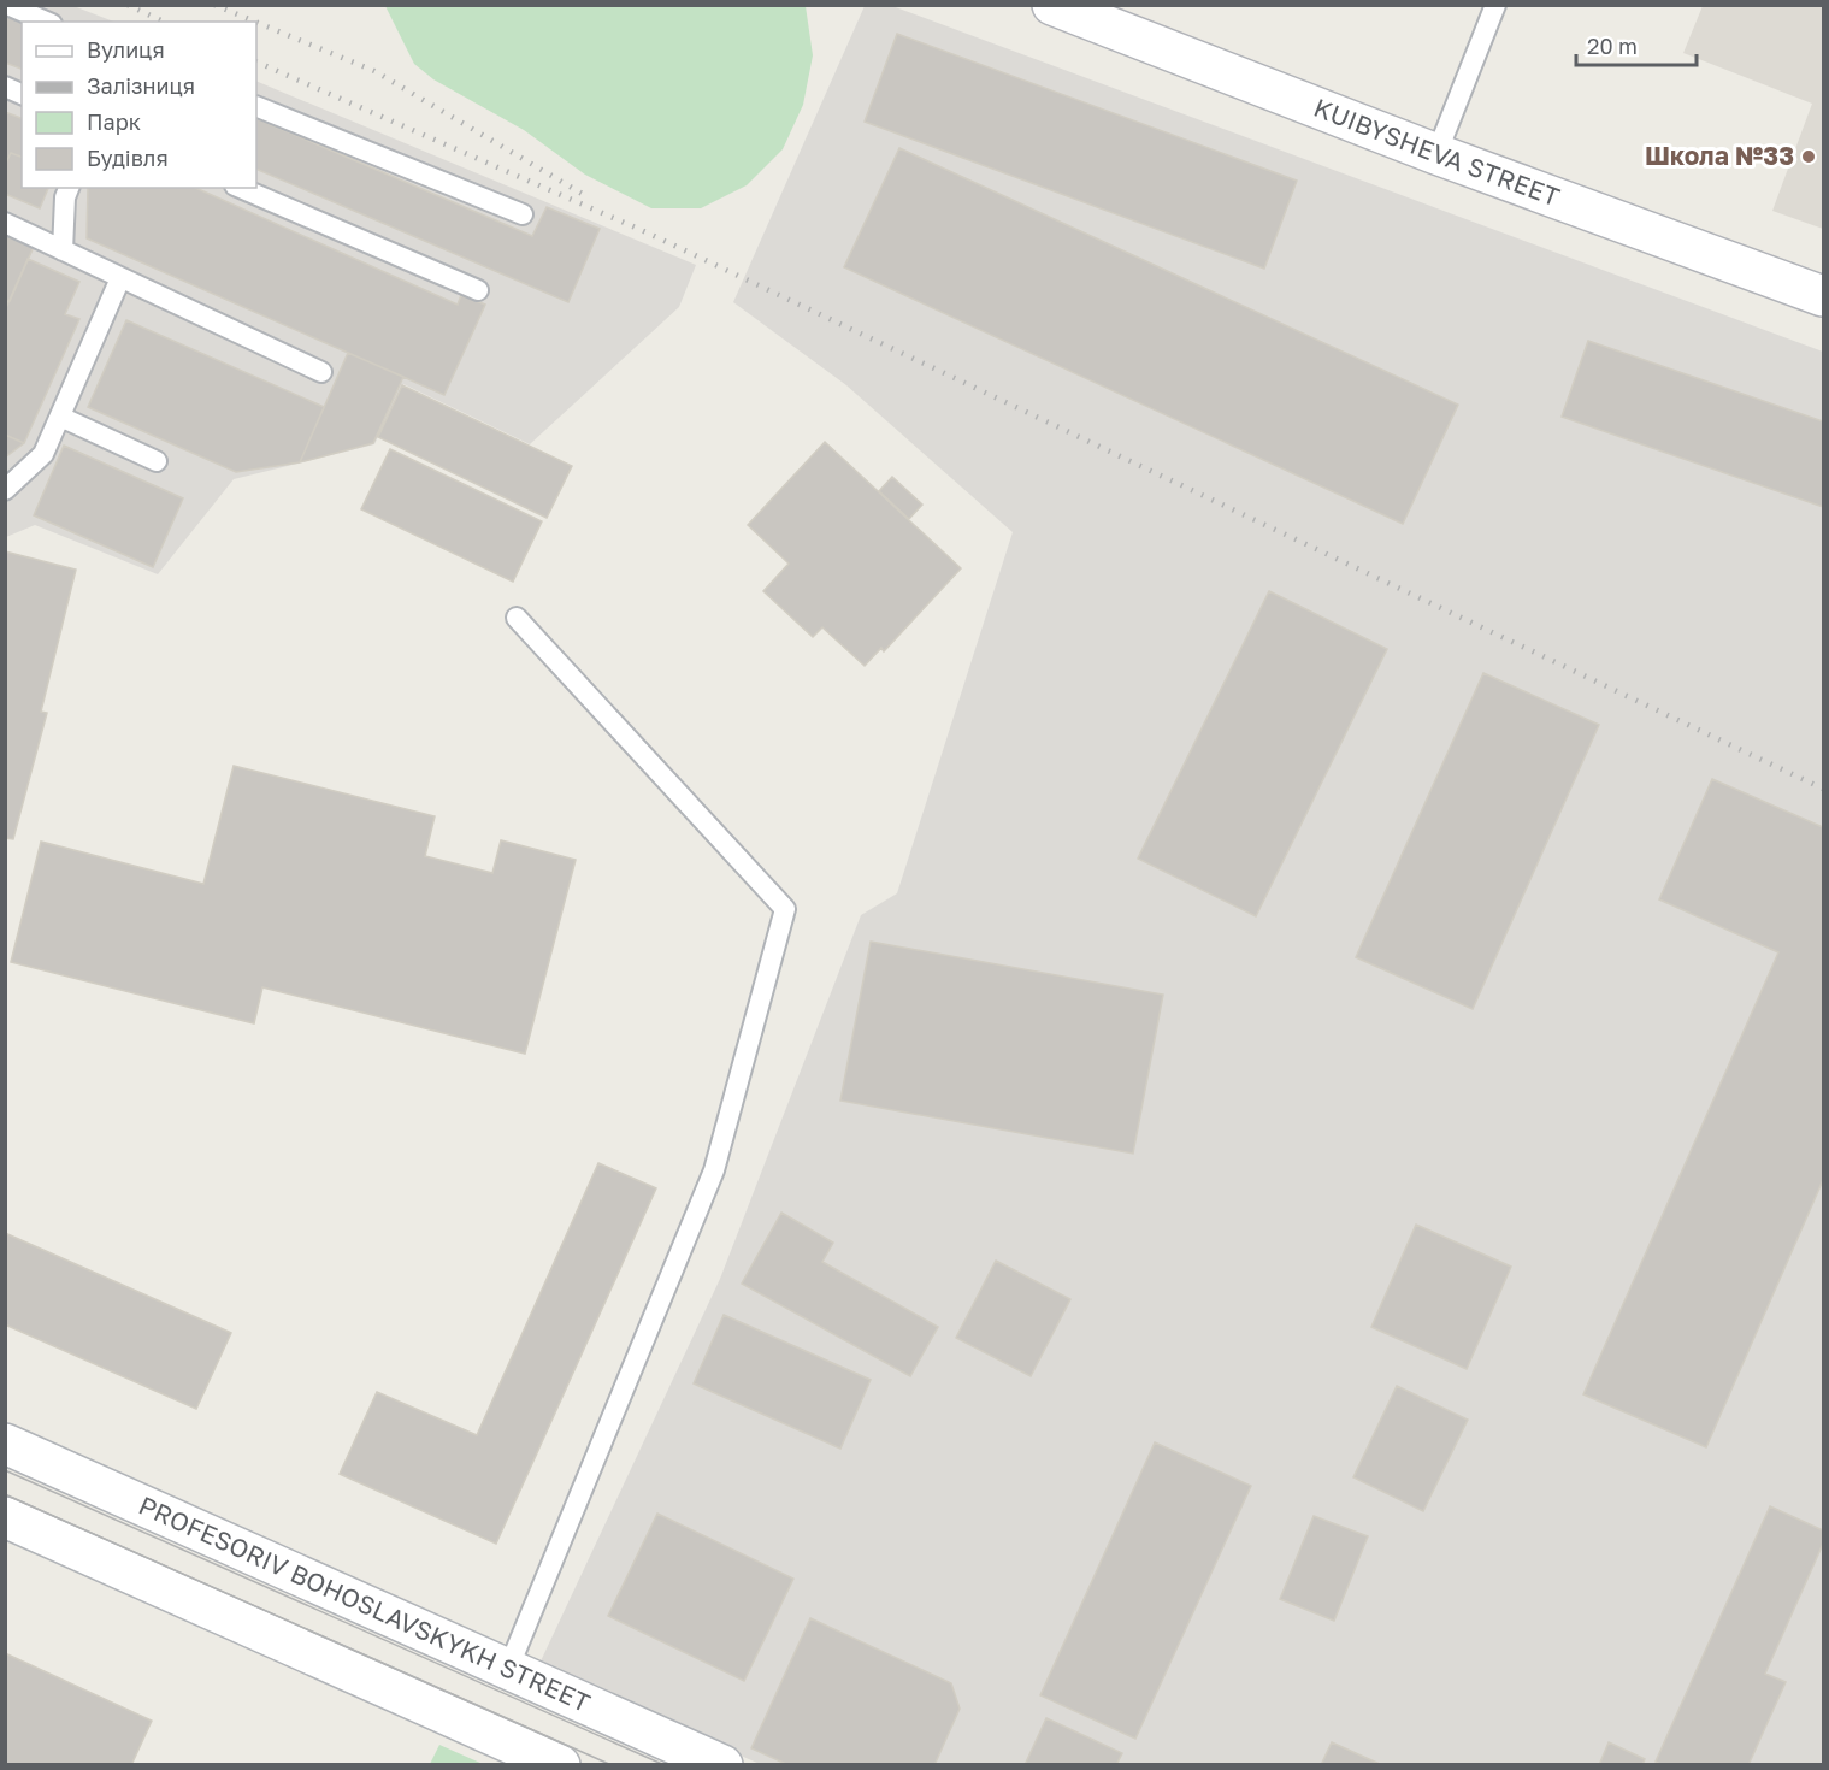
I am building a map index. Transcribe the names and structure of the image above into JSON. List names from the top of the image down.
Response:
{
  "streets": {
    "street": ["KUIBYSHEVA STREET", "PROFESORIV BOHOSLAVSKYKH STREET"]
  },
  "places": ["Школа №33"],
  "legend": [
    "Вулиця",
    "Залізниця",
    "Парк",
    "Будівля"
  ],
  "scale_bar": "20 m"
}
